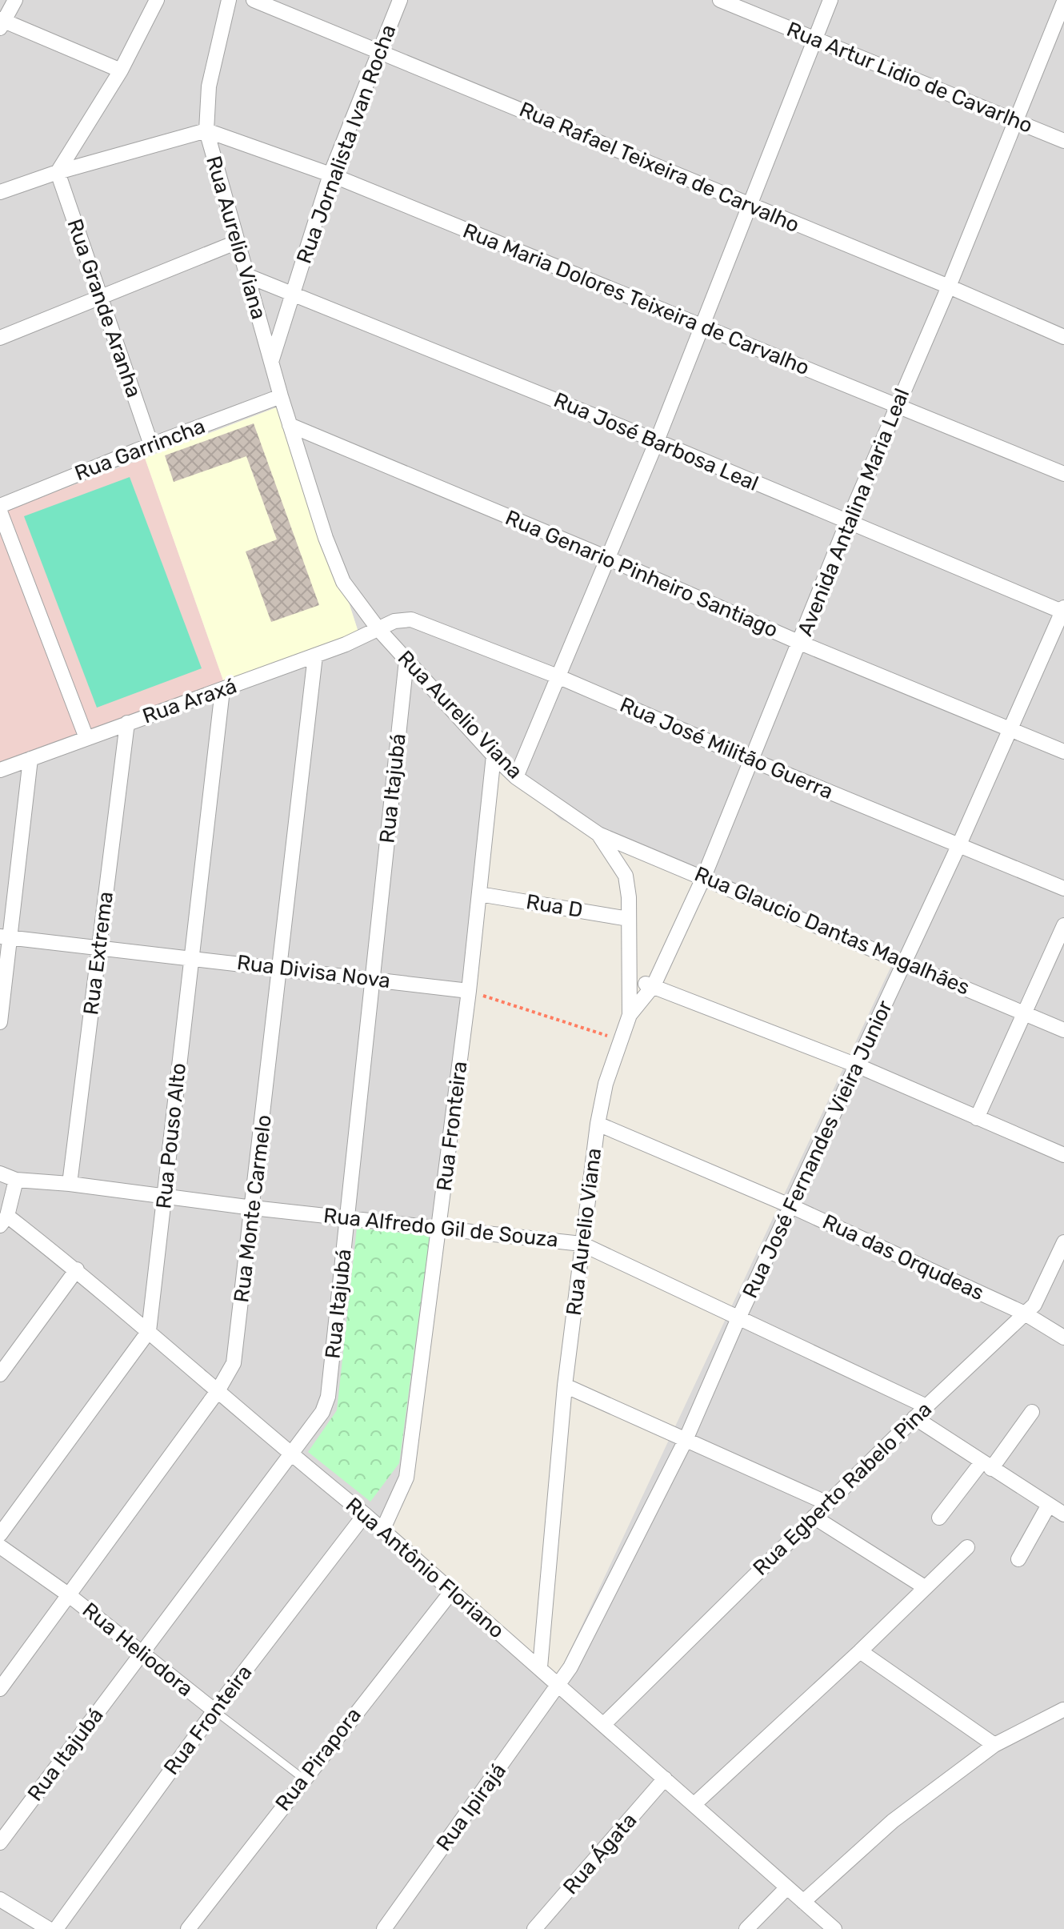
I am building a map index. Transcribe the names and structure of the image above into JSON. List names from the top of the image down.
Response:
{
  "streets": {
    "street": [
      "Rua Artur Lidio de Cavarlho",
      "Rua Jornalista Ivan Rocha",
      "Rua Rafael Teixeira de Carvalho",
      "Rua Aurelio Viana",
      "Rua Maria Dolores Teixeira de Carvalho",
      "Rua Grande Aranha",
      "Rua José Barbosa Leal",
      "Rua Garrincha",
      "Avenida Antalina Maria Leal",
      "Rua Genario Pinheiro Santiago",
      "Rua Araxá",
      "Rua José Militão Guerra",
      "Rua Itajubá",
      "Rua D",
      "Rua Glaucio Dantas Magalhães",
      "Rua Extrema",
      "Rua Divisa Nova",
      "Rua Fronteira",
      "Rua Pouso Alto",
      "Rua José Fernandes Vieira Junior",
      "Rua Monte Carmelo",
      "Rua Alfredo Gil de Souza",
      "Rua das Orqudeas",
      "Rua Egberto Rabelo Pina",
      "Rua Antônio Floriano",
      "Rua Heliodora",
      "Rua Pirapora",
      "Rua Ipirajá",
      "Rua Ágata"
    ]
  },
  "crossings": [
    ["Rua Artur Lidio de Cavarlho", "Avenida Antalina Maria Leal"],
    ["Rua Jornalista Ivan Rocha", "Rua Rafael Teixeira de Carvalho"],
    ["Rua Jornalista Ivan Rocha", "Rua Aurelio Viana"],
    ["Rua Jornalista Ivan Rocha", "Rua Maria Dolores Teixeira de Carvalho"],
    ["Rua Jornalista Ivan Rocha", "Rua José Barbosa Leal"],
    ["Rua Rafael Teixeira de Carvalho", "Avenida Antalina Maria Leal"],
    ["Rua Aurelio Viana", "Rua Maria Dolores Teixeira de Carvalho"],
    ["Rua Aurelio Viana", "Rua José Barbosa Leal"],
    ["Rua Aurelio Viana", "Rua Garrincha"],
    ["Rua Aurelio Viana", "Avenida Antalina Maria Leal"],
    ["Rua Aurelio Viana", "Rua Genario Pinheiro Santiago"],
    ["Rua Aurelio Viana", "Rua Araxá"],
    ["Rua Aurelio Viana", "Rua José Militão Guerra"],
    ["Rua Aurelio Viana", "Rua Itajubá"],
    ["Rua Aurelio Viana", "Rua D"],
    ["Rua Aurelio Viana", "Rua Glaucio Dantas Magalhães"],
    ["Rua Aurelio Viana", "Rua Fronteira"],
    ["Rua Aurelio Viana", "Rua Alfredo Gil de Souza"],
    ["Rua Aurelio Viana", "Rua das Orqudeas"],
    ["Rua Aurelio Viana", "Rua Antônio Floriano"],
    ["Rua Maria Dolores Teixeira de Carvalho", "Avenida Antalina Maria Leal"],
    ["Rua Grande Aranha", "Rua Garrincha"],
    ["Rua José Barbosa Leal", "Avenida Antalina Maria Leal"],
    ["Rua José Barbosa Leal", "Rua José Fernandes Vieira Junior"],
    ["Avenida Antalina Maria Leal", "Rua Genario Pinheiro Santiago"],
    ["Avenida Antalina Maria Leal", "Rua José Militão Guerra"],
    ["Avenida Antalina Maria Leal", "Rua Glaucio Dantas Magalhães"],
    ["Rua Genario Pinheiro Santiago", "Rua José Fernandes Vieira Junior"],
    ["Rua Araxá", "Rua José Militão Guerra"],
    ["Rua Araxá", "Rua Extrema"],
    ["Rua Araxá", "Rua Pouso Alto"],
    ["Rua Araxá", "Rua Monte Carmelo"],
    ["Rua José Militão Guerra", "Rua José Fernandes Vieira Junior"],
    ["Rua Itajubá", "Rua Divisa Nova"],
    ["Rua Itajubá", "Rua Alfredo Gil de Souza"],
    ["Rua Itajubá", "Rua Antônio Floriano"],
    ["Rua Itajubá", "Rua Heliodora"],
    ["Rua D", "Rua Fronteira"],
    ["Rua Glaucio Dantas Magalhães", "Rua José Fernandes Vieira Junior"],
    ["Rua Extrema", "Rua Divisa Nova"],
    ["Rua Extrema", "Rua Alfredo Gil de Souza"],
    ["Rua Divisa Nova", "Rua Fronteira"],
    ["Rua Divisa Nova", "Rua Pouso Alto"],
    ["Rua Divisa Nova", "Rua Monte Carmelo"],
    ["Rua Fronteira", "Rua Alfredo Gil de Souza"],
    ["Rua Fronteira", "Rua Antônio Floriano"],
    ["Rua Fronteira", "Rua Heliodora"],
    ["Rua Pouso Alto", "Rua Alfredo Gil de Souza"],
    ["Rua Pouso Alto", "Rua Antônio Floriano"],
    ["Rua José Fernandes Vieira Junior", "Rua Alfredo Gil de Souza"],
    ["Rua José Fernandes Vieira Junior", "Rua das Orqudeas"],
    ["Rua José Fernandes Vieira Junior", "Rua Antônio Floriano"],
    ["Rua José Fernandes Vieira Junior", "Rua Ipirajá"],
    ["Rua Monte Carmelo", "Rua Alfredo Gil de Souza"],
    ["Rua Monte Carmelo", "Rua Antônio Floriano"],
    ["Rua Monte Carmelo", "Rua Heliodora"],
    ["Rua Alfredo Gil de Souza", "Rua Egberto Rabelo Pina"],
    ["Rua das Orqudeas", "Rua Egberto Rabelo Pina"],
    ["Rua Egberto Rabelo Pina", "Rua Antônio Floriano"],
    ["Rua Antônio Floriano", "Rua Pirapora"],
    ["Rua Antônio Floriano", "Rua Ipirajá"],
    ["Rua Antônio Floriano", "Rua Ágata"],
    ["Rua Heliodora", "Rua Pirapora"]
  ]
}
